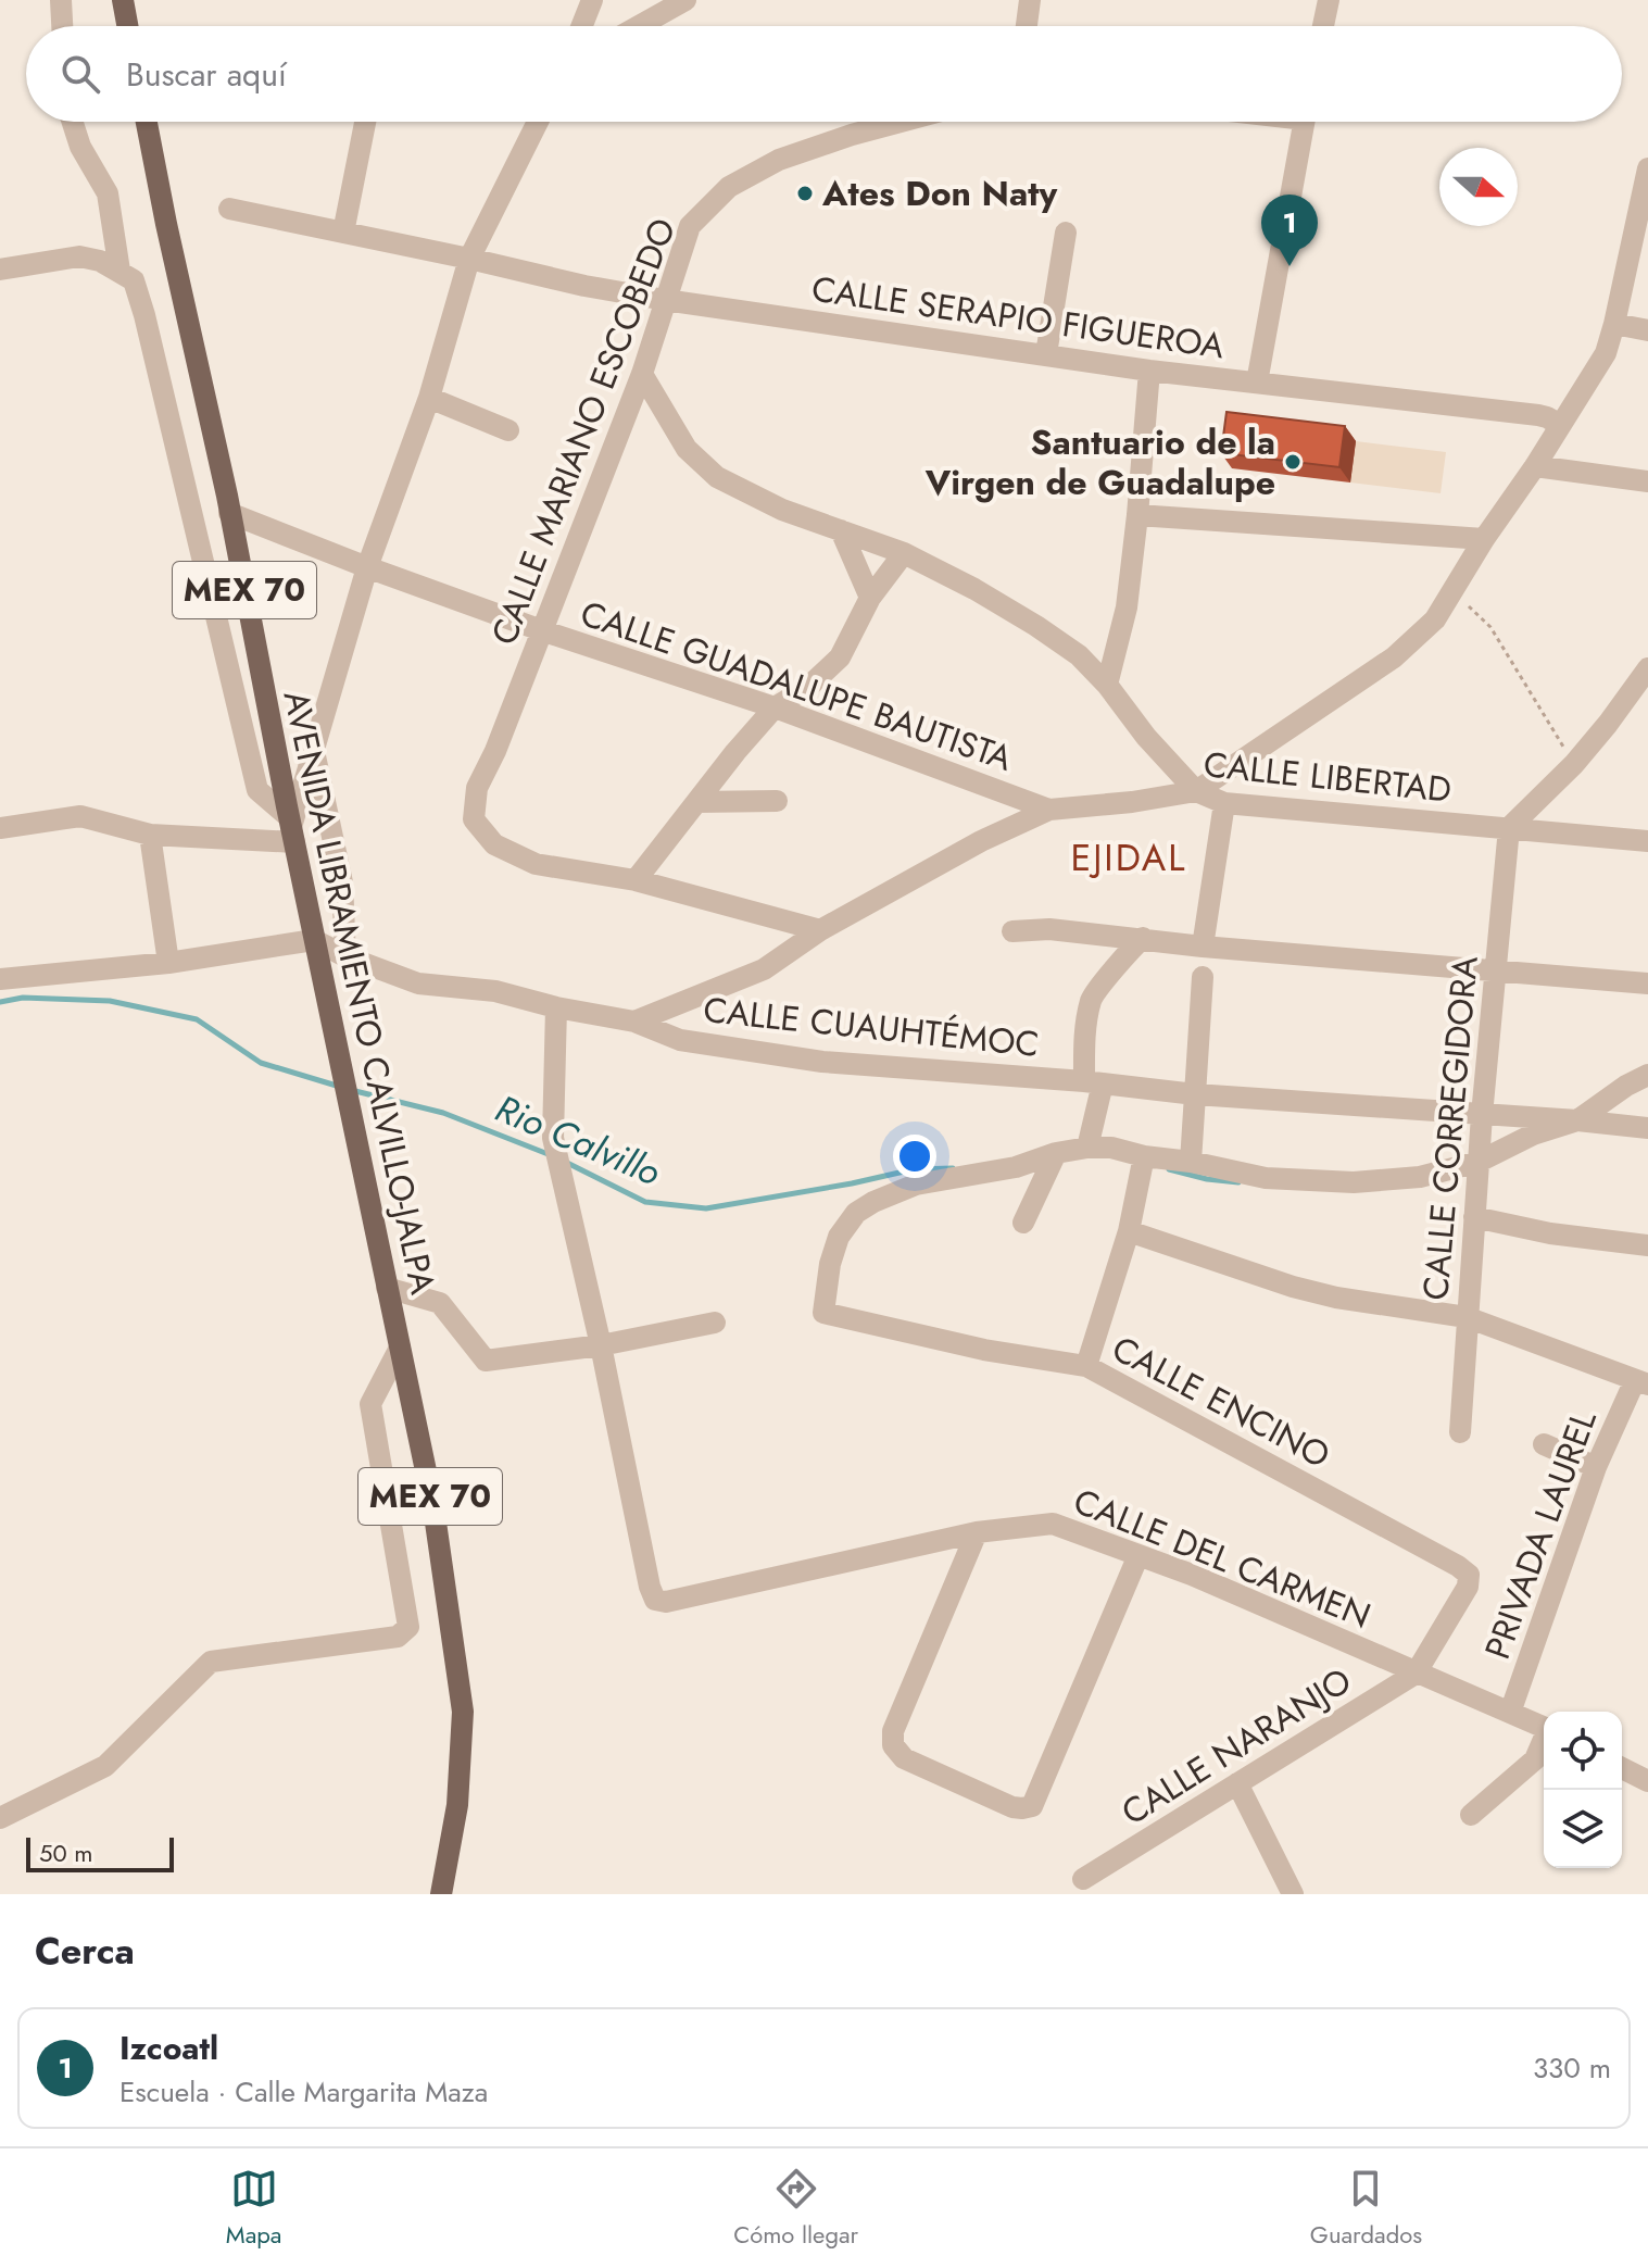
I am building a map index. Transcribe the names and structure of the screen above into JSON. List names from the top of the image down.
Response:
{
  "streets": {
    "main road": ["MEX 70", "AVENIDA LIBRAMIENTO CALVILLO-JALPA"],
    "street": [
      "CALLE SERAPIO FIGUEROA",
      "CALLE MARIANO ESCOBEDO",
      "CALLE GUADALUPE BAUTISTA",
      "CALLE LIBERTAD",
      "CALLE CUAUHTÉMOC",
      "CALLE CORREGIDORA",
      "CALLE ENCINO",
      "PRIVADA LAUREL",
      "CALLE DEL CARMEN",
      "CALLE NARANJO"
    ]
  },
  "crossings": [
    ["CALLE SERAPIO FIGUEROA", "CALLE MARIANO ESCOBEDO"],
    ["CALLE MARIANO ESCOBEDO", "CALLE GUADALUPE BAUTISTA"],
    ["CALLE GUADALUPE BAUTISTA", "CALLE LIBERTAD"],
    ["CALLE GUADALUPE BAUTISTA", "AVENIDA LIBRAMIENTO CALVILLO-JALPA"],
    ["CALLE LIBERTAD", "CALLE CUAUHTÉMOC"],
    ["CALLE LIBERTAD", "CALLE CORREGIDORA"],
    ["AVENIDA LIBRAMIENTO CALVILLO-JALPA", "CALLE CUAUHTÉMOC"],
    ["CALLE CUAUHTÉMOC", "CALLE CORREGIDORA"],
    ["CALLE ENCINO", "CALLE NARANJO"],
    ["PRIVADA LAUREL", "CALLE DEL CARMEN"],
    ["CALLE DEL CARMEN", "CALLE NARANJO"]
  ],
  "districts": ["EJIDAL"],
  "water": ["Rio Calvillo"],
  "places": ["Ates Don Naty", "Santuario de la Virgen de Guadalupe"],
  "scale_bar": "50 m",
  "north": "right",
  "page": {
    "search": "Buscar aquí",
    "pins": "1",
    "scale": "50 m",
    "heading": "Cerca",
    "list": [
      {
        "mark": "1",
        "name": "Izcoatl",
        "note": "Escuela · Calle Margarita Maza",
        "value": "330 m"
      }
    ],
    "nav": ["Mapa", "Cómo llegar", "Guardados"]
  }
}
